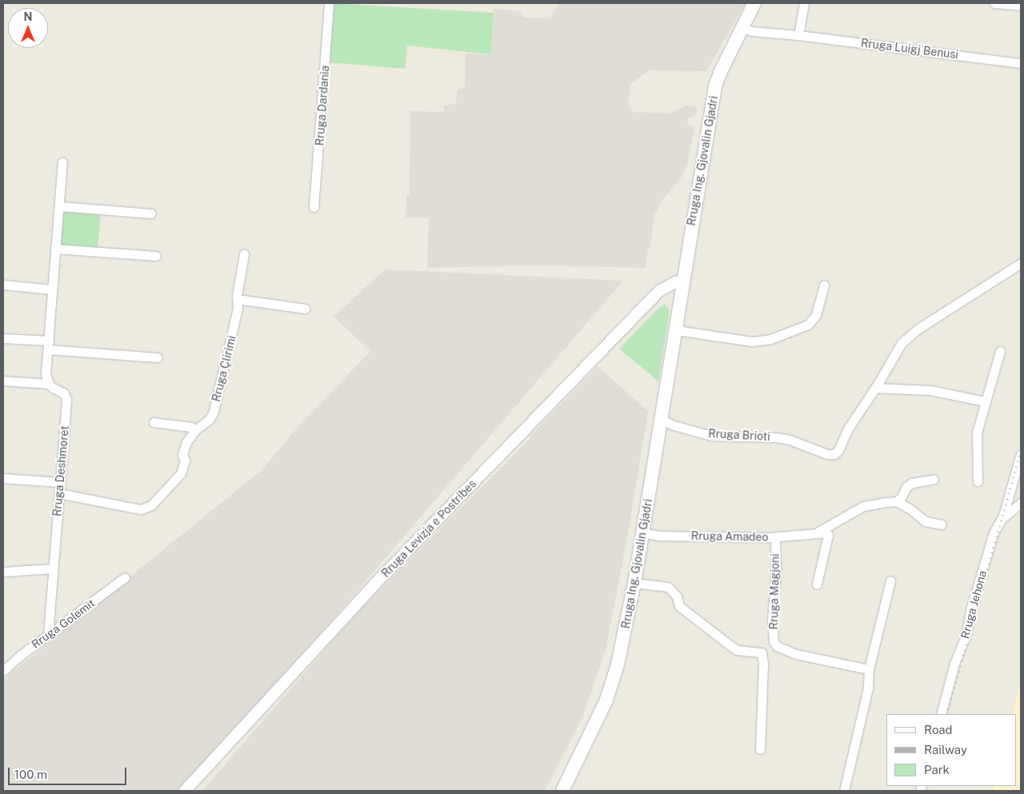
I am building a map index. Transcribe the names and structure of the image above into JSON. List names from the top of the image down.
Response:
{
  "streets": {
    "main road": ["Rruga Ing. Gjovalin Gjadri"],
    "street": [
      "Rruga Luigj Benusi",
      "Rruga Dardania",
      "Rruga Çlirimi",
      "Rruga Brioti",
      "Rruga Deshmoret",
      "Rruga Levizja e Postribes",
      "Rruga Amadeo",
      "Rruga Magjoni",
      "Rruga Jehona",
      "Rruga Golemit"
    ]
  },
  "crossings": [
    ["Rruga Luigj Benusi", "Rruga Ing. Gjovalin Gjadri"],
    ["Rruga Ing. Gjovalin Gjadri", "Rruga Brioti"],
    ["Rruga Ing. Gjovalin Gjadri", "Rruga Levizja e Postribes"],
    ["Rruga Ing. Gjovalin Gjadri", "Rruga Amadeo"],
    ["Rruga Çlirimi", "Rruga Deshmoret"],
    ["Rruga Deshmoret", "Rruga Golemit"],
    ["Rruga Amadeo", "Rruga Magjoni"]
  ],
  "legend": ["Road", "Railway", "Park"],
  "scale_bar": "100 m",
  "north": "top"
}
